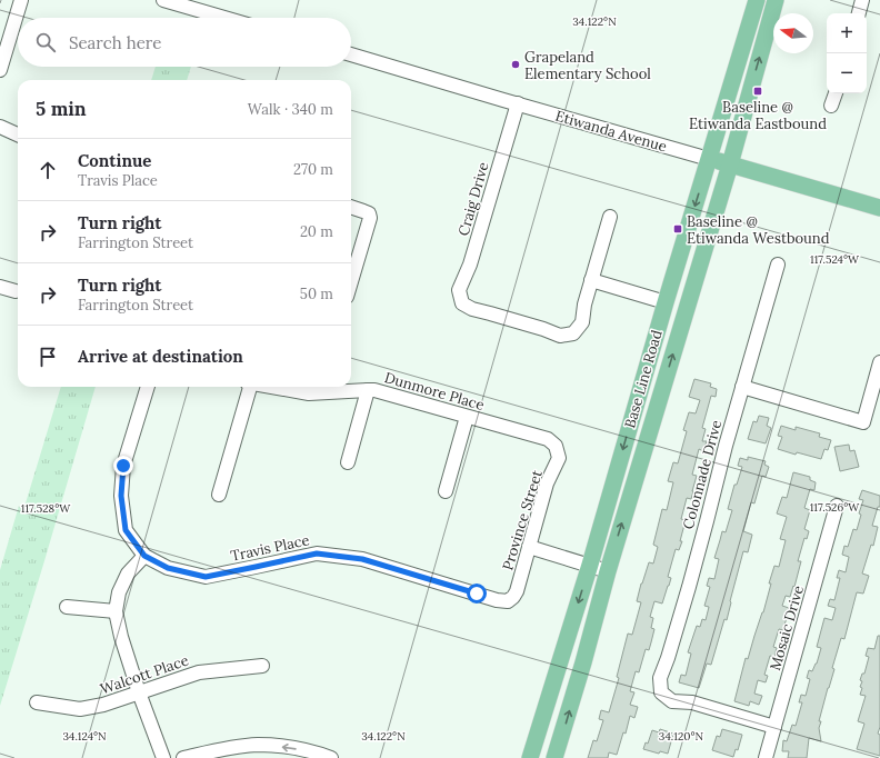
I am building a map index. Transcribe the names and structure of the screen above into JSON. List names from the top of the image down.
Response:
{
  "streets": {
    "main road": ["Etiwanda Avenue", "Base Line Road"],
    "street": [
      "Craig Drive",
      "Dunmore Place",
      "Colonnade Drive",
      "Province Street",
      "Travis Place",
      "Mosaic Drive",
      "Walcott Place"
    ]
  },
  "crossings": [
    ["Etiwanda Avenue", "Craig Drive"],
    ["Etiwanda Avenue", "Base Line Road"],
    ["Dunmore Place", "Province Street"],
    ["Colonnade Drive", "Mosaic Drive"],
    ["Province Street", "Travis Place"]
  ],
  "places": {
    "other": ["Grapeland Elementary School"],
    "transit": ["Baseline @ Etiwanda Eastbound", "Baseline @ Etiwanda Westbound"]
  },
  "north": "left",
  "page": {
    "map_buttons": ["+", "−"],
    "search": "Search here",
    "heading": ["5 min", "Walk · 340 m"],
    "list": [
      ["Continue", "Travis Place", "270 m"],
      ["Turn right", "Farrington Street", "20 m"],
      ["Turn right", "Farrington Street", "50 m"],
      "Arrive at destination"
    ]
  },
  "coordinates": [
    "34.122°N",
    "117.524°W",
    "117.526°W",
    "117.528°W",
    "34.124°N",
    "34.120°N"
  ]
}
